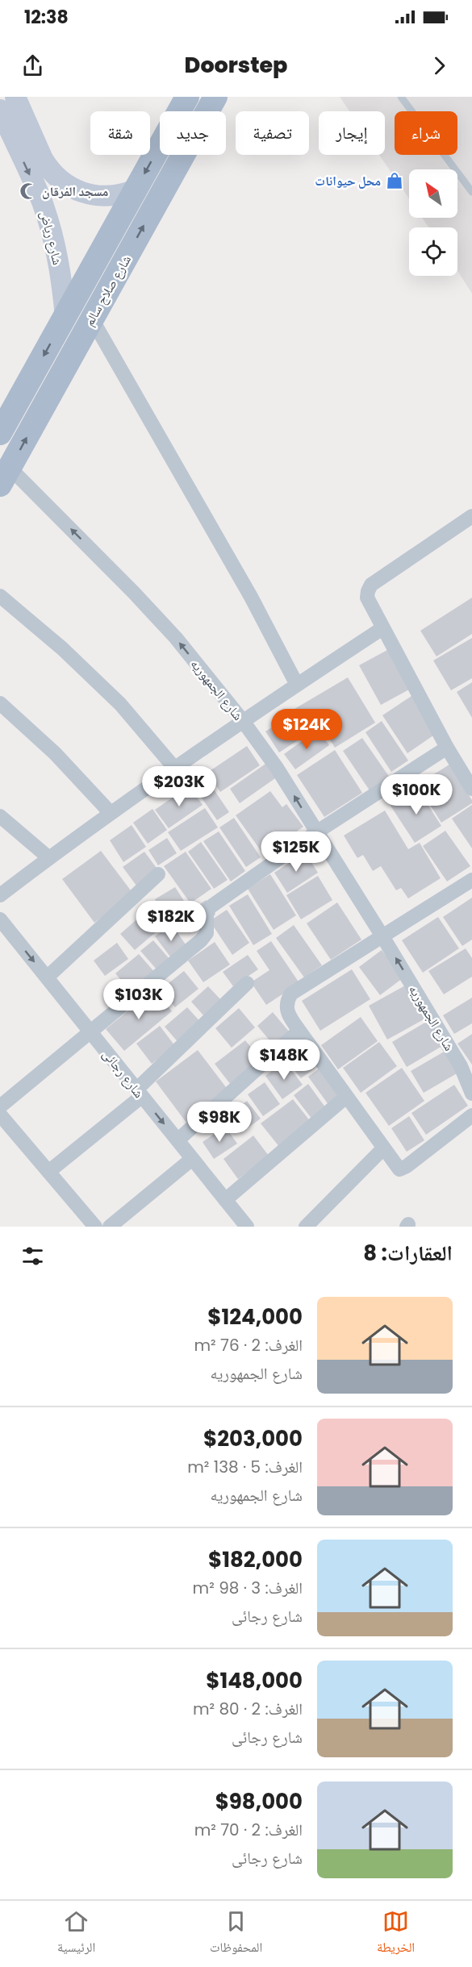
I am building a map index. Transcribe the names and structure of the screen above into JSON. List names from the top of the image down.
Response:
{
  "streets": {
    "main road": ["شارع صلاح سالم"],
    "street": ["شارع رياض", "شارع الجمهوريه", "شارع رجائى"]
  },
  "crossings": [
    ["شارع رياض", "شارع صلاح سالم"],
    ["شارع صلاح سالم", "شارع الجمهوريه"]
  ],
  "one_way": ["شارع رياض"],
  "places": {
    "shop": ["محل حيوانات"],
    "mosque": ["مسجد الفرقان"]
  },
  "north": "top left",
  "page": {
    "status": "12:38",
    "header": "Doorstep",
    "chip": [
      "شراء",
      "إيجار",
      "تصفية",
      "جديد",
      "شقة"
    ],
    "price": [
      "$124K",
      "$203K",
      "$100K",
      "$125K",
      "$182K",
      "$103K",
      "$148K",
      "$98K"
    ],
    "heading": "العقارات: 8",
    "list": [
      {
        "name": "$124,000",
        "note": "الغرف: 2 · 76 m² · شارع الجمهوريه"
      },
      {
        "name": "$203,000",
        "note": "الغرف: 5 · 138 m² · شارع الجمهوريه"
      },
      {
        "name": "$182,000",
        "note": "الغرف: 3 · 98 m² · شارع رجائى"
      },
      {
        "name": "$148,000",
        "note": "الغرف: 2 · 80 m² · شارع رجائى"
      },
      {
        "name": "$98,000",
        "note": "الغرف: 2 · 70 m² · شارع رجائى"
      }
    ],
    "tabs": ["الخريطة", "المحفوظات", "الرئيسية"]
  }
}
